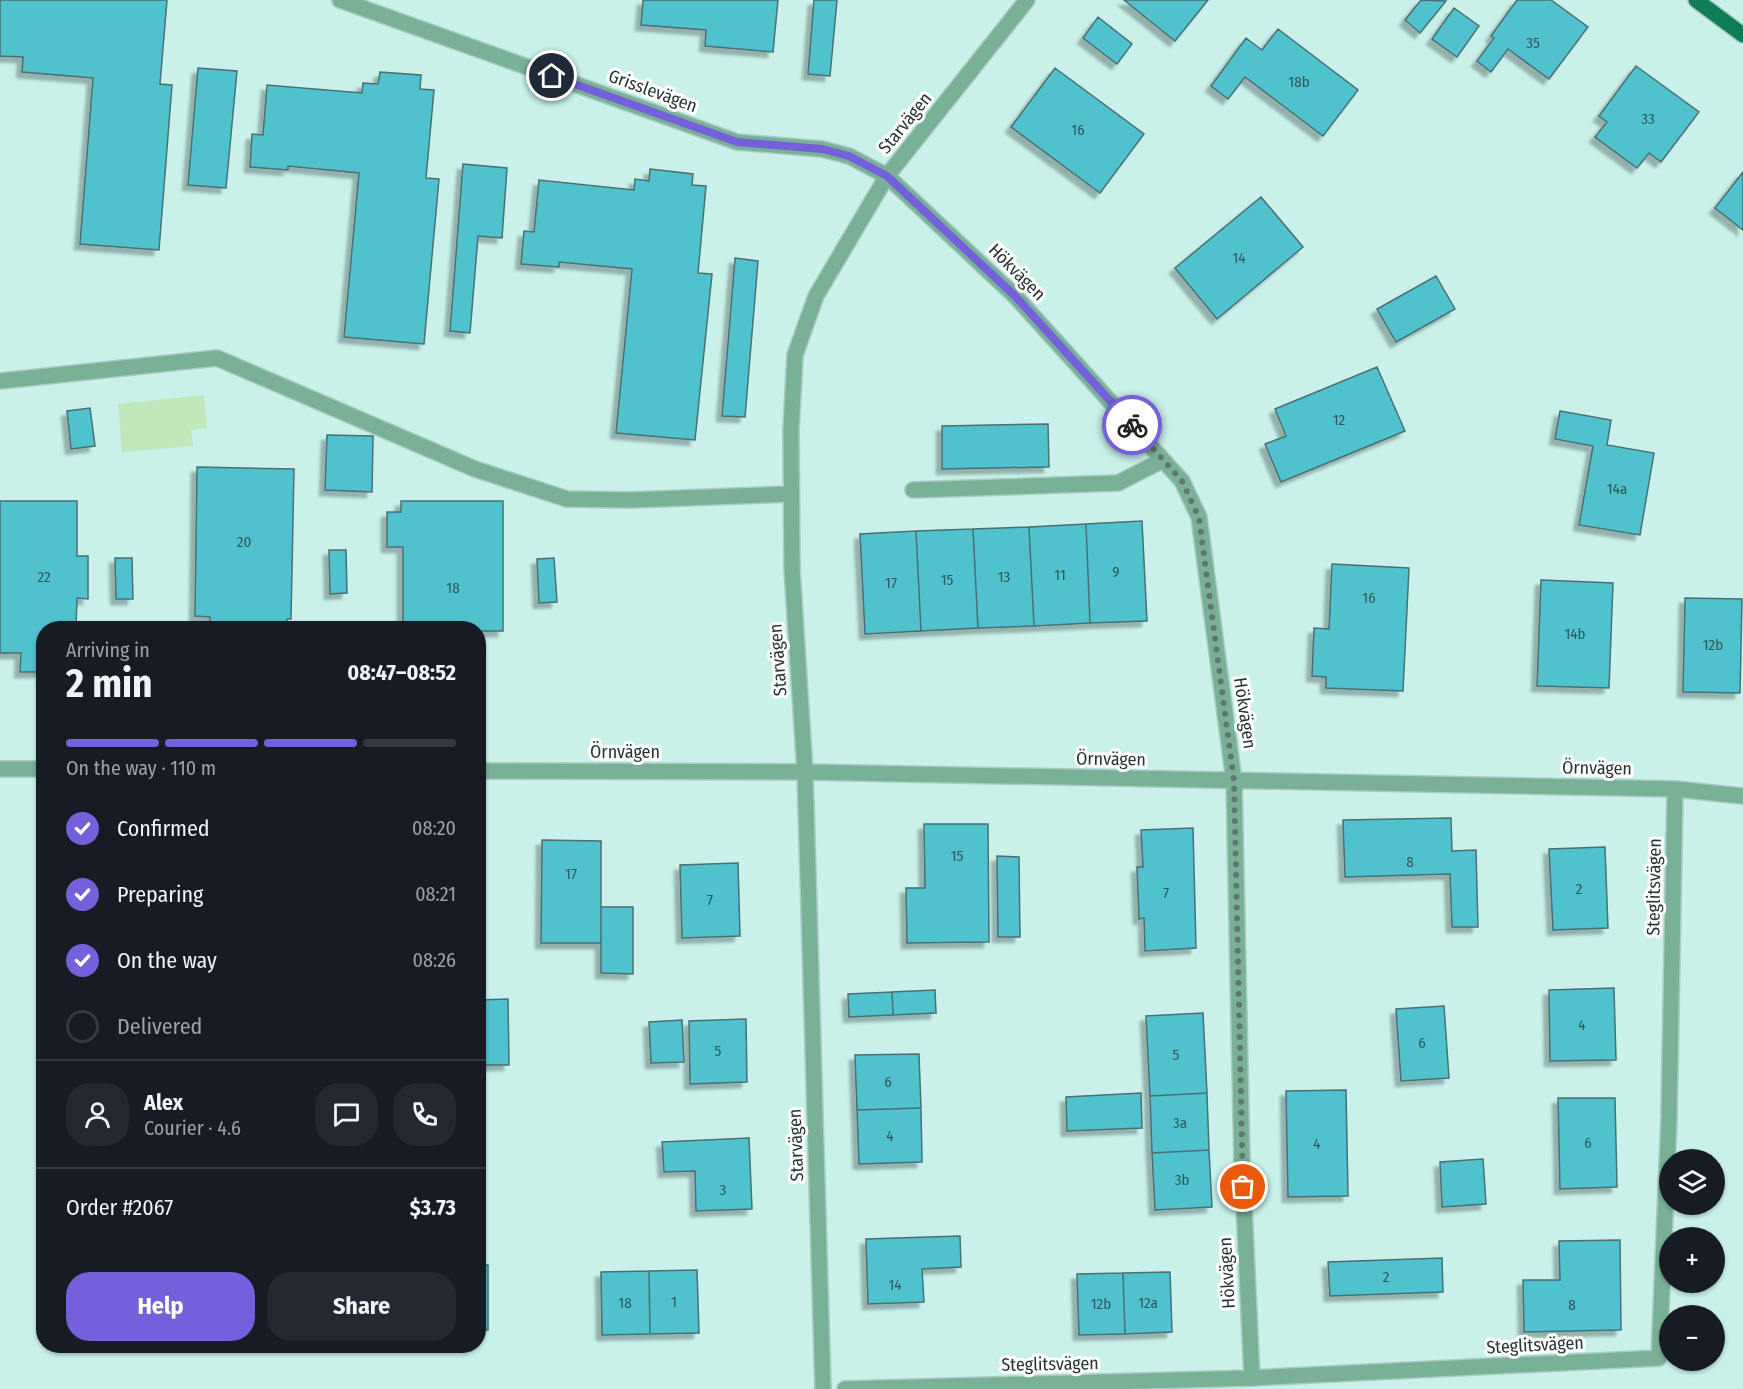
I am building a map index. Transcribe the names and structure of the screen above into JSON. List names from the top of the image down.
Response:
{
  "streets": {
    "street": [
      "Grisslevägen",
      "Starvägen",
      "Hökvägen",
      "Örnvägen",
      "Steglitsvägen"
    ]
  },
  "crossings": [
    ["Grisslevägen", "Starvägen"],
    ["Grisslevägen", "Hökvägen"],
    ["Starvägen", "Hökvägen"],
    ["Starvägen", "Örnvägen"],
    ["Hökvägen", "Örnvägen"],
    ["Hökvägen", "Steglitsvägen"],
    ["Örnvägen", "Steglitsvägen"]
  ],
  "house_numbers": [
    "35",
    "18b",
    "33",
    "16",
    "14",
    "12",
    "14a",
    "20",
    "9",
    "11",
    "22",
    "13",
    "15",
    "17",
    "18",
    "16",
    "14b",
    "12b",
    "15",
    "8",
    "17",
    "2",
    "7",
    "7",
    "4",
    "6",
    "5",
    "5",
    "6",
    "3a",
    "4",
    "6",
    "4",
    "3b",
    "3",
    "2",
    "14",
    "1",
    "18",
    "12a",
    "12b",
    "8"
  ],
  "page": {
    "heading": ["2 min", "Arriving in", "08:47–08:52"],
    "panel": [
      "Alex",
      "Courier · 4.6",
      "Order #2067",
      "$3.73"
    ],
    "bar": "On the way · 110 m",
    "list": [
      ["Confirmed", "08:20"],
      ["Preparing", "08:21"],
      ["On the way", "08:26"],
      "Delivered"
    ],
    "map_buttons": ["+", "−"],
    "buttons": ["Help", "Share"]
  }
}
